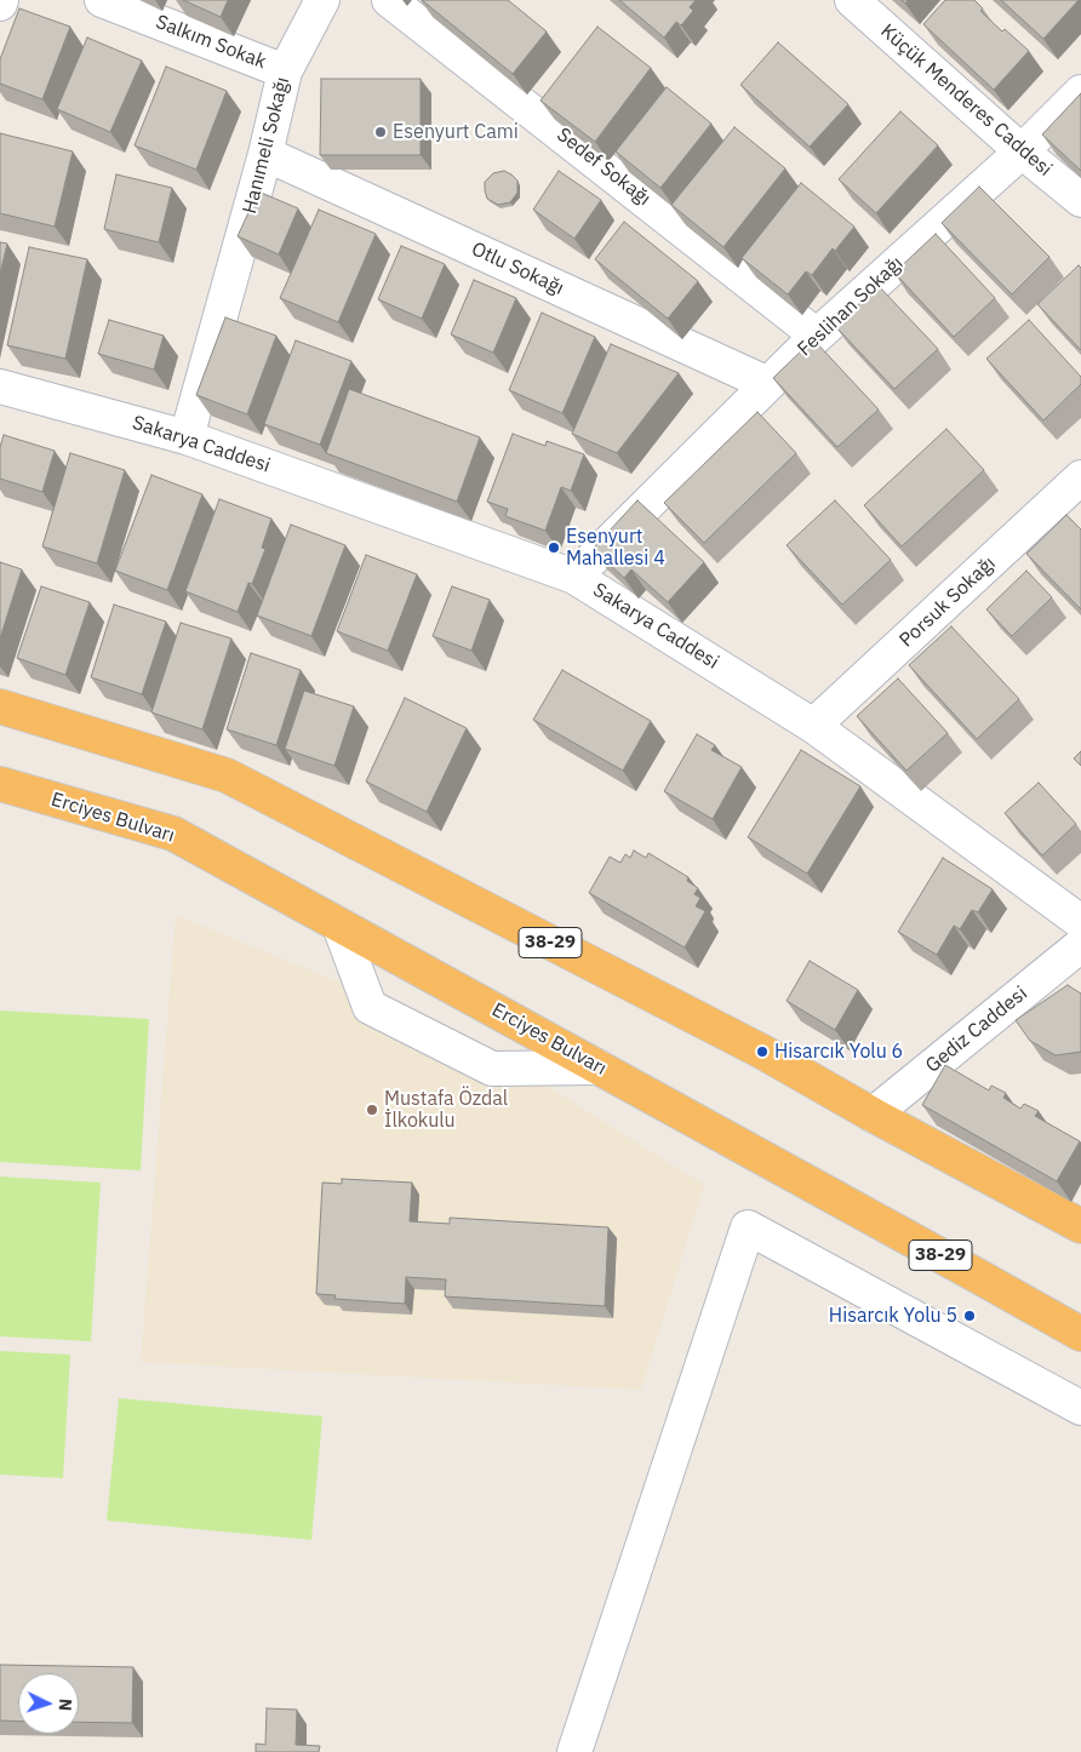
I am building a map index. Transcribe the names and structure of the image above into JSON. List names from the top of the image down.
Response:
{
  "streets": {
    "highway": ["Erciyes Bulvarı", "38-29"],
    "street": [
      "Salkım Sokak",
      "Küçük Menderes Caddesi",
      "Hanımeli Sokağı",
      "Sedef Sokağı",
      "Otlu Sokağı",
      "Feslihan Sokağı",
      "Sakarya Caddesi",
      "Porsuk Sokağı",
      "Gediz Caddesi"
    ]
  },
  "crossings": [
    ["Salkım Sokak", "Hanımeli Sokağı"],
    ["Küçük Menderes Caddesi", "Feslihan Sokağı"],
    ["Hanımeli Sokağı", "Otlu Sokağı"],
    ["Hanımeli Sokağı", "Sakarya Caddesi"],
    ["Sedef Sokağı", "Feslihan Sokağı"],
    ["Otlu Sokağı", "Feslihan Sokağı"],
    ["Feslihan Sokağı", "Sakarya Caddesi"],
    ["Sakarya Caddesi", "Porsuk Sokağı"],
    ["38-29", "Gediz Caddesi"]
  ],
  "places": [
    "Esenyurt Cami",
    "Esenyurt Mahallesi 4",
    "Hisarcık Yolu 6",
    "Mustafa Özdal İlkokulu",
    "Hisarcık Yolu 5"
  ],
  "north": "right"
}
